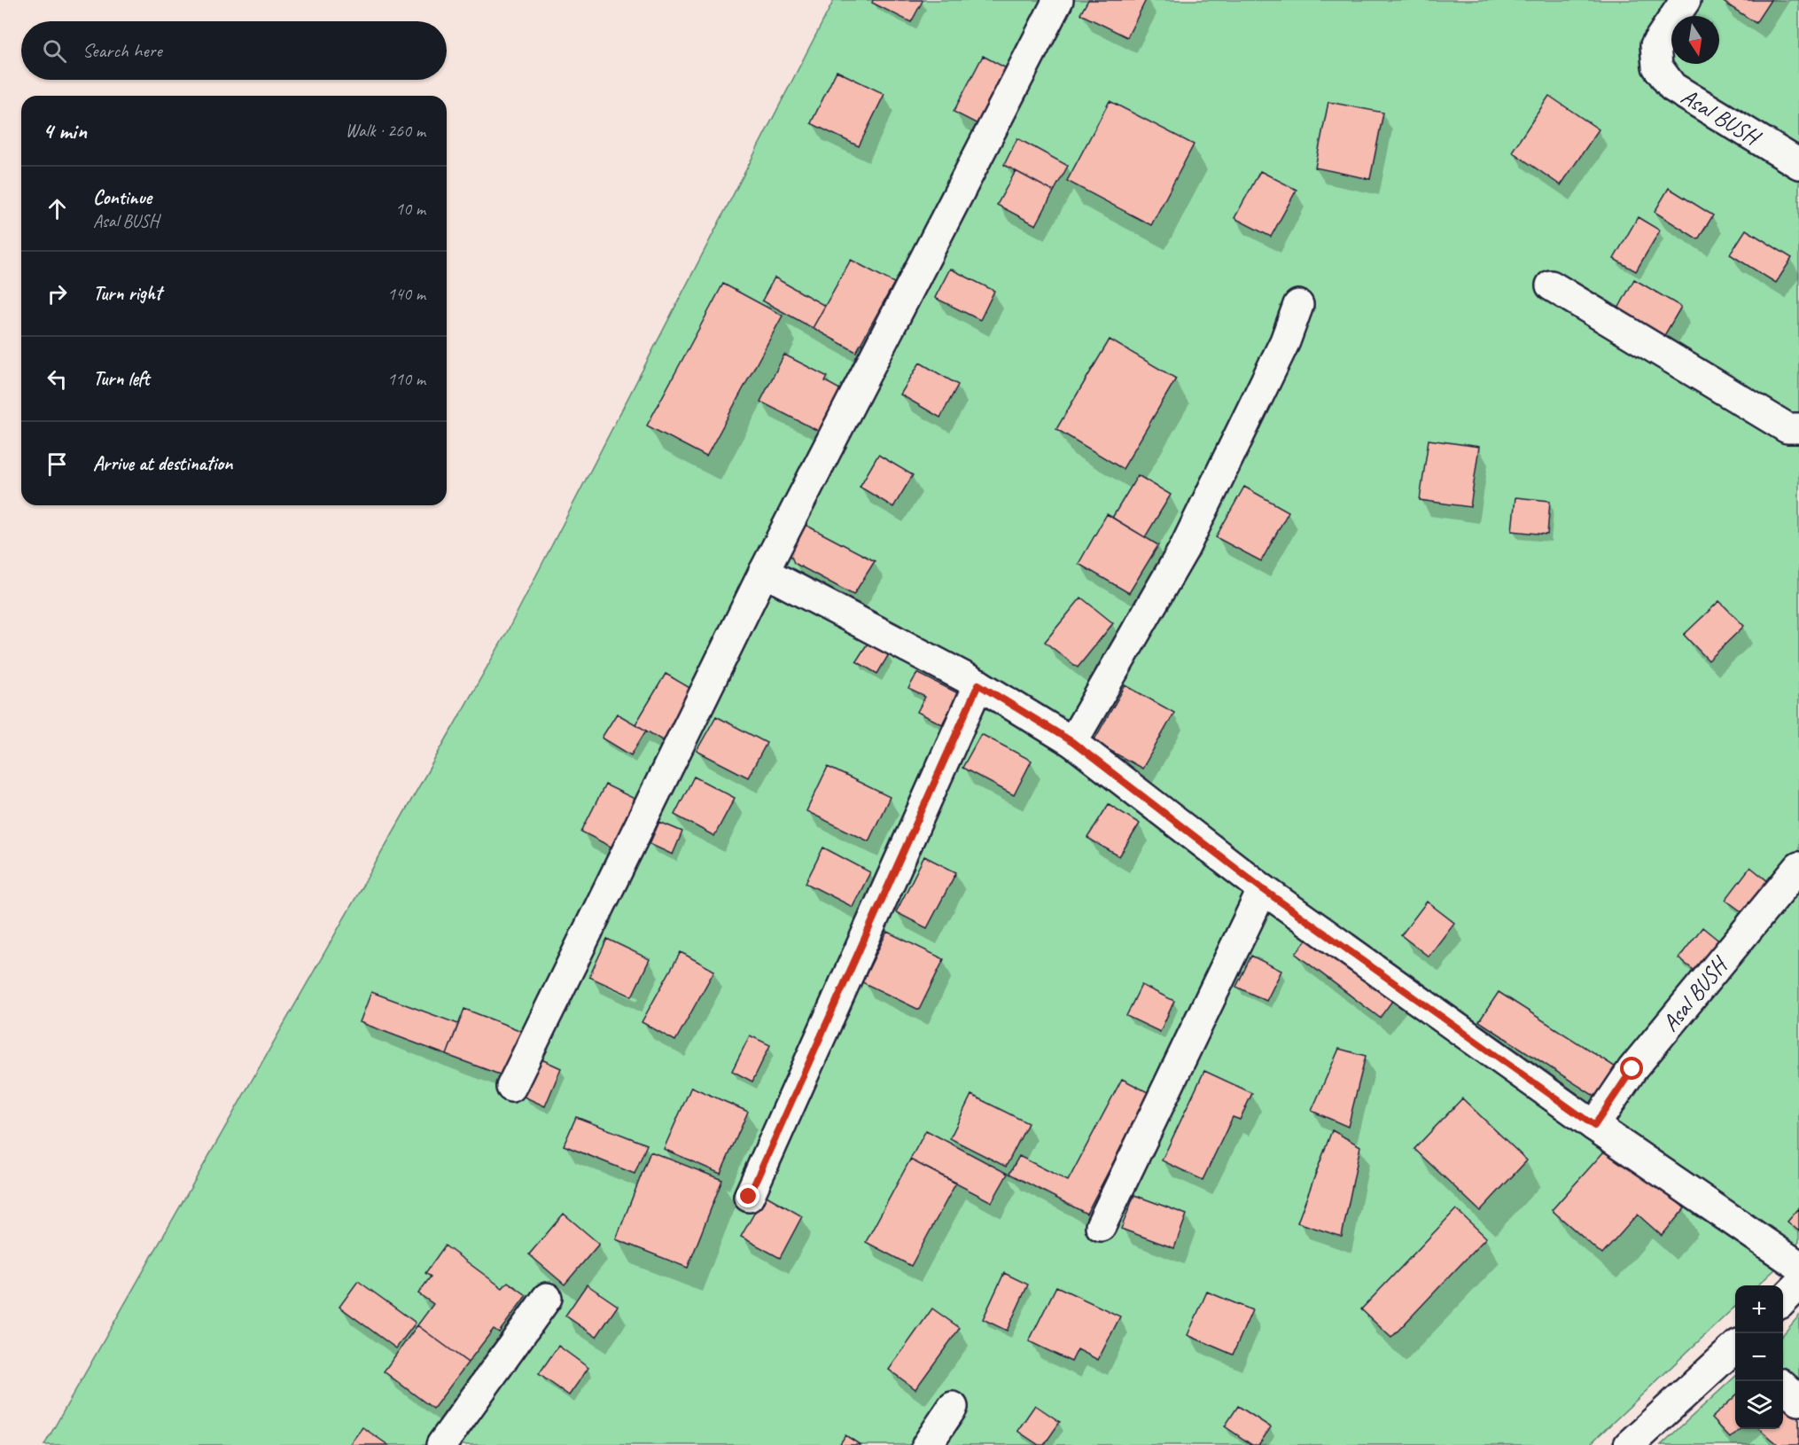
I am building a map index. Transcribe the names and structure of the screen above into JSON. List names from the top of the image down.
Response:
{
  "streets": {
    "street": ["Asal BUSH"]
  },
  "north": "bottom",
  "page": {
    "search": "Search here",
    "heading": ["4 min", "Walk · 260 m"],
    "list": [
      ["Continue", "Asal BUSH", "10 m"],
      ["Turn right", "140 m"],
      ["Turn left", "110 m"],
      "Arrive at destination"
    ],
    "map_buttons": ["+", "−"]
  }
}
